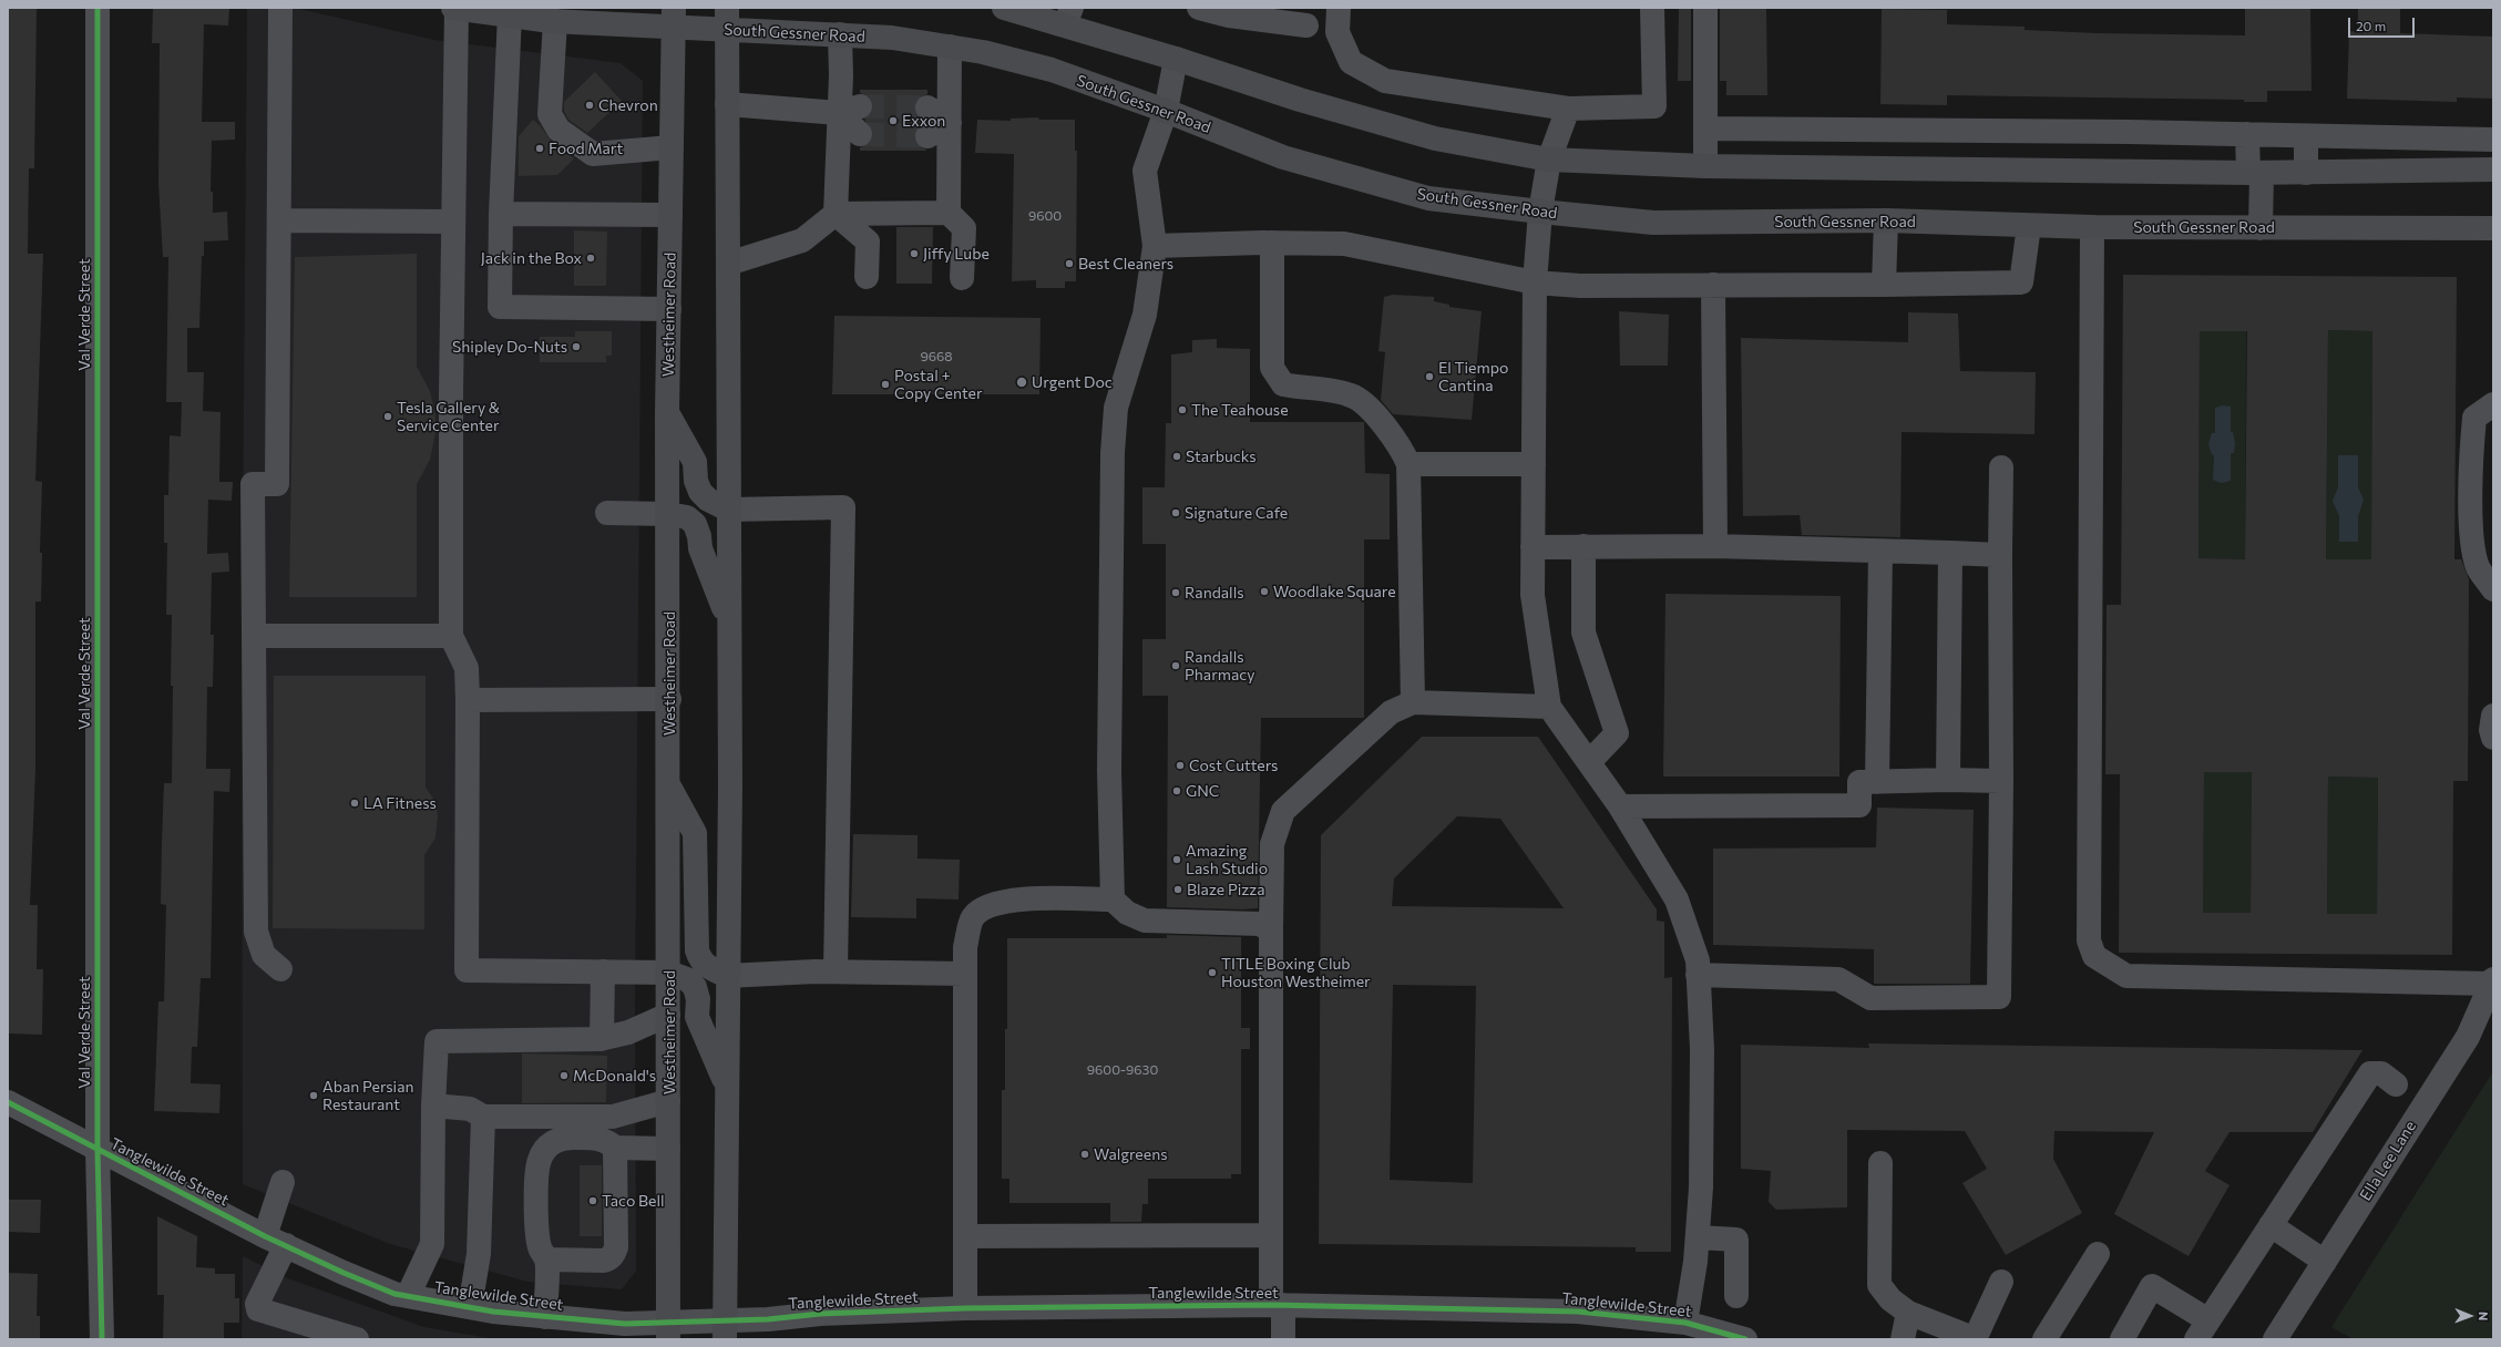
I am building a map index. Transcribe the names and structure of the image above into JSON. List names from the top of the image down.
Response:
{
  "streets": {
    "main road": ["South Gessner Road", "Westheimer Road"],
    "street": ["Val Verde Street", "Ella Lee Lane", "Tanglewilde Street"]
  },
  "crossings": [
    ["South Gessner Road", "Westheimer Road"],
    ["Val Verde Street", "Tanglewilde Street"],
    ["Westheimer Road", "Tanglewilde Street"]
  ],
  "places": [
    "Chevron",
    "Exxon",
    "Food Mart",
    "Jiffy Lube",
    "Jack in the Box",
    "Best Cleaners",
    "Shipley Do-Nuts",
    "El Tiempo Cantina",
    "Urgent Doc",
    "Postal + Copy Center",
    "The Teahouse",
    "Tesla Gallery & Service Center",
    "Starbucks",
    "Signature Cafe",
    "Woodlake Square",
    "Randalls",
    "Randalls Pharmacy",
    "Cost Cutters",
    "GNC",
    "LA Fitness",
    "Amazing Lash Studio",
    "Blaze Pizza",
    "TITLE Boxing Club Houston Westheimer",
    "McDonald's",
    "Aban Persian Restaurant",
    "Walgreens",
    "Taco Bell"
  ],
  "house_numbers": ["9600", "9668", "9600-9630"],
  "scale_bar": "20 m",
  "north": "right"
}
